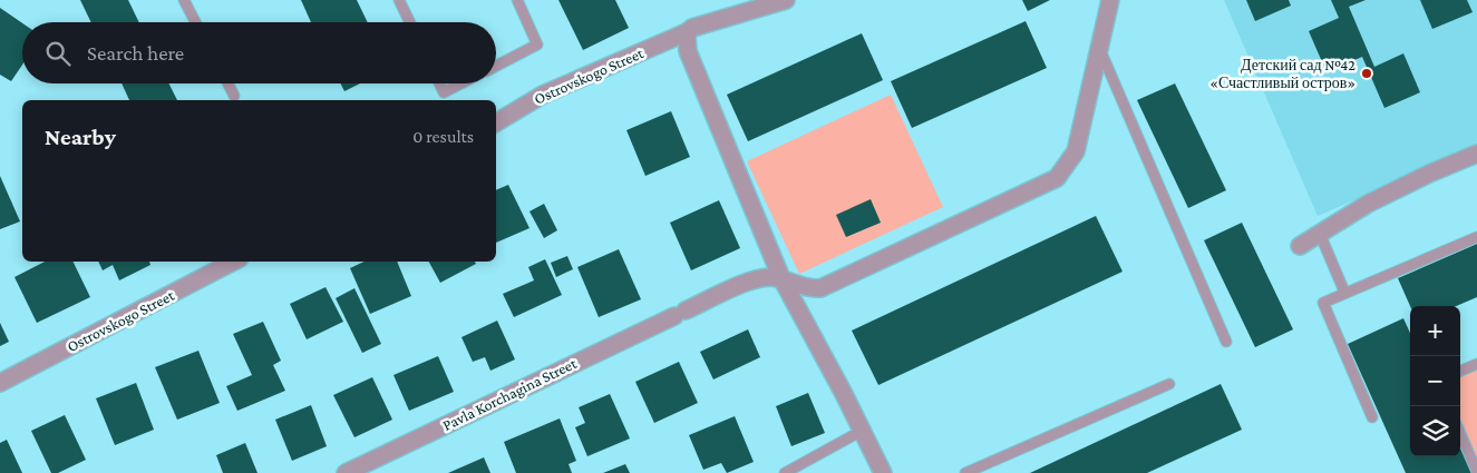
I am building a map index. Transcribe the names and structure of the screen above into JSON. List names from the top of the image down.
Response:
{
  "streets": {
    "street": ["Ostrovskogo Street", "Pavla Korchagina Street"]
  },
  "places": ["Детский сад №42 «Счастливый остров»"],
  "page": {
    "search": "Search here",
    "heading": ["Nearby", "0 results"],
    "map_buttons": ["+", "−"]
  }
}
